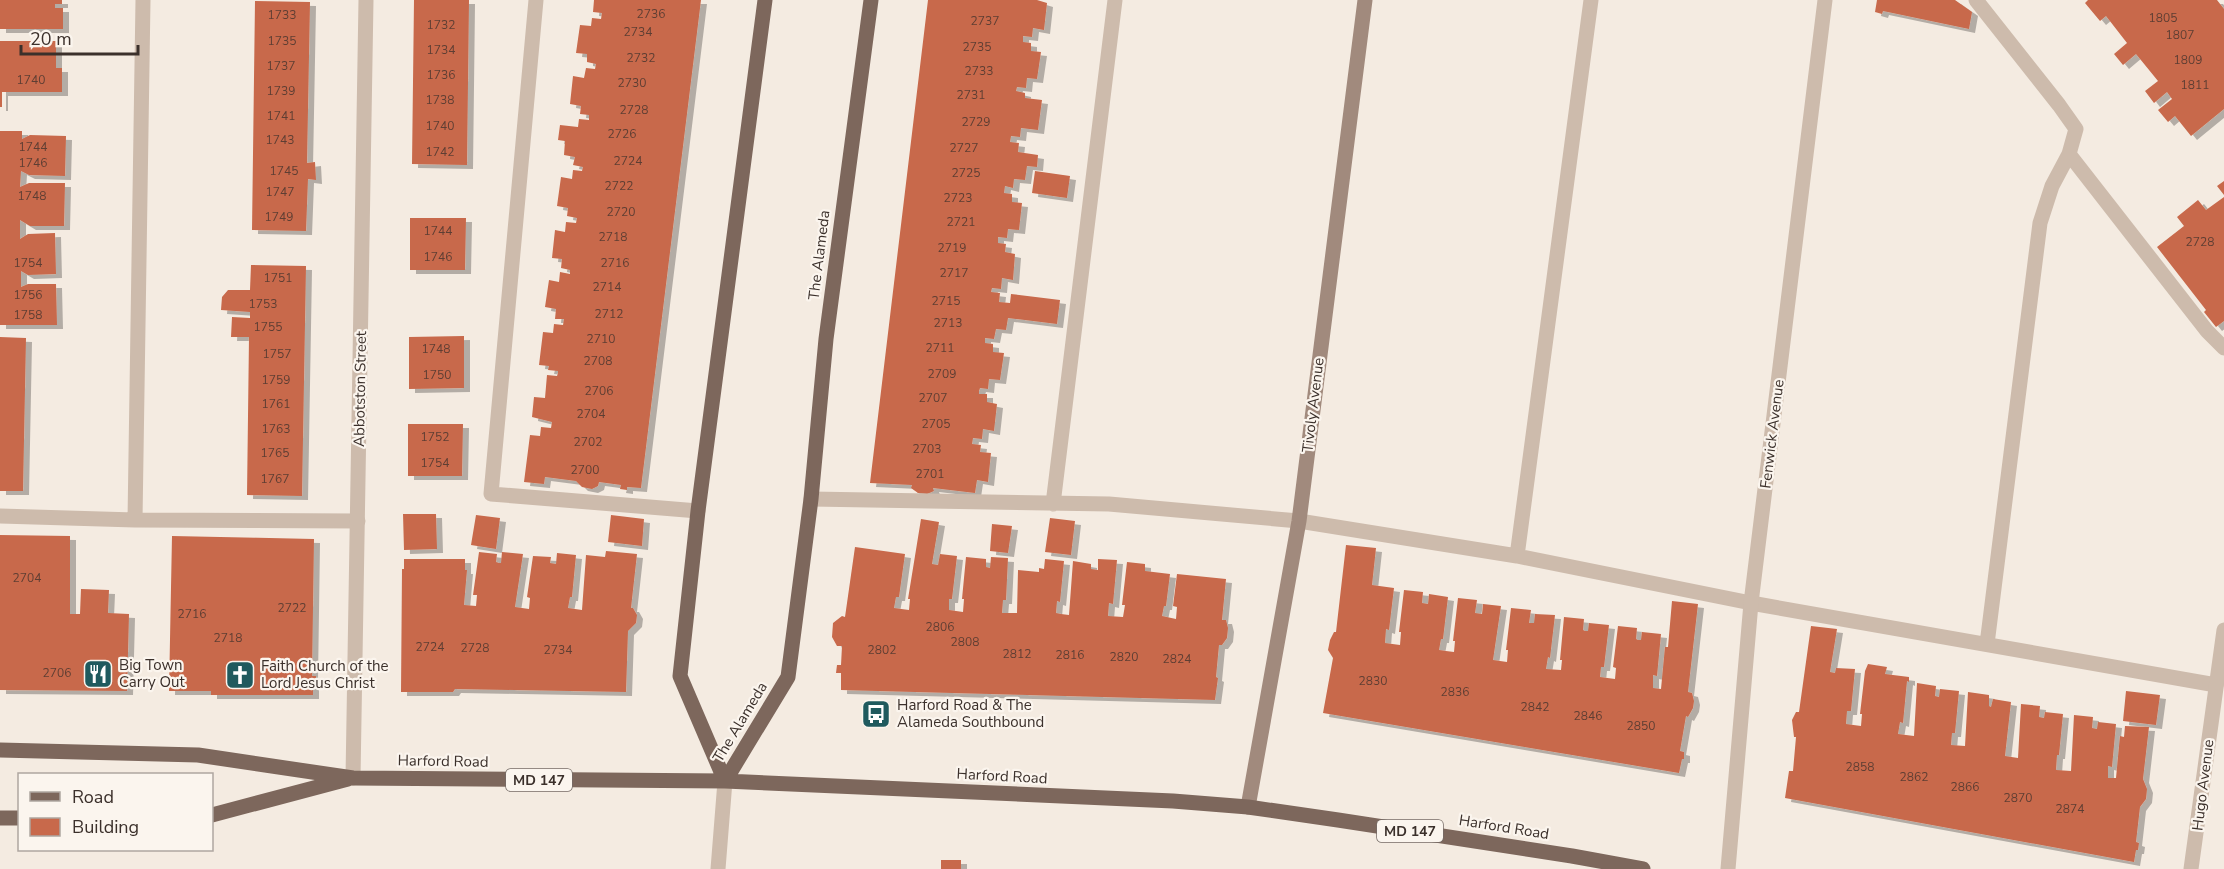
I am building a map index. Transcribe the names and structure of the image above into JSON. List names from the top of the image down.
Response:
{
  "streets": {
    "main road": ["The Alameda", "Harford Road", "MD 147"],
    "street": [
      "Abbotston Street",
      "Tivoly Avenue",
      "Fenwick Avenue",
      "Hugo Avenue"
    ]
  },
  "crossings": [
    ["The Alameda", "Harford Road"],
    ["Abbotston Street", "Harford Road"],
    ["Tivoly Avenue", "Harford Road"]
  ],
  "places": {
    "restaurant": ["Big Town Carry Out"],
    "church": ["Faith Church of the Lord Jesus Christ"],
    "bus stop": ["Harford Road & The Alameda Southbound"]
  },
  "house_numbers": [
    "2736",
    "1733",
    "1805",
    "2737",
    "1732",
    "2734",
    "1807",
    "1735",
    "2735",
    "1734",
    "2732",
    "1809",
    "1737",
    "2733",
    "1736",
    "1740",
    "2730",
    "1811",
    "1739",
    "2731",
    "1738",
    "2728",
    "1741",
    "2729",
    "1740",
    "2726",
    "1743",
    "1744",
    "2727",
    "1742",
    "2724",
    "1746",
    "1745",
    "2725",
    "2722",
    "1747",
    "1748",
    "2723",
    "2720",
    "1749",
    "2721",
    "1744",
    "2718",
    "2728",
    "2719",
    "1746",
    "1754",
    "2716",
    "2717",
    "1751",
    "2714",
    "1756",
    "2715",
    "1753",
    "2712",
    "1758",
    "2713",
    "1755",
    "2710",
    "2711",
    "1748",
    "1757",
    "2708",
    "2709",
    "1750",
    "1759",
    "2706",
    "2707",
    "1761",
    "2704",
    "2705",
    "1763",
    "1752",
    "2702",
    "2703",
    "1765",
    "1754",
    "2700",
    "2701",
    "1767",
    "2704",
    "2722",
    "2716",
    "2806",
    "2718",
    "2808",
    "2724",
    "2728",
    "2734",
    "2802",
    "2812",
    "2816",
    "2820",
    "2824",
    "2706",
    "2830",
    "2836",
    "2842",
    "2846",
    "2850",
    "2858",
    "2862",
    "2866",
    "2870",
    "2874"
  ],
  "legend": ["Road", "Building"],
  "scale_bar": "20 m"
}
